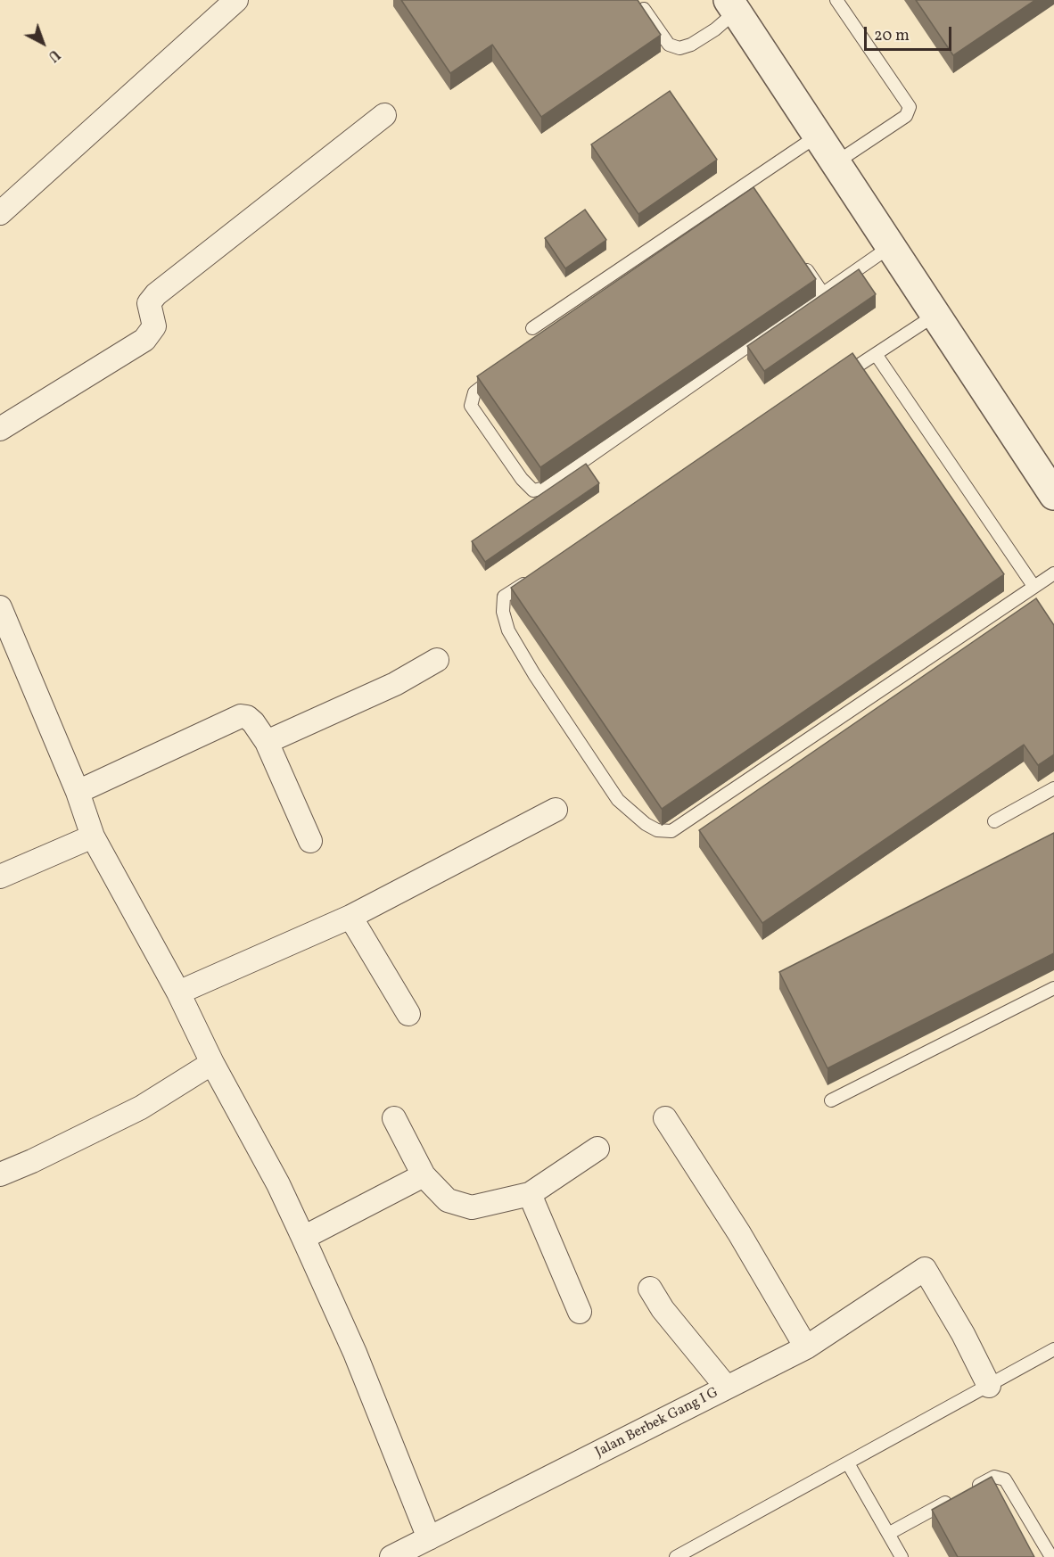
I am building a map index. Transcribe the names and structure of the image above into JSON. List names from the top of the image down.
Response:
{
  "streets": {
    "street": ["Jalan Berbek Gang I G"]
  },
  "scale_bar": "20 m",
  "north": "bottom right"
}
